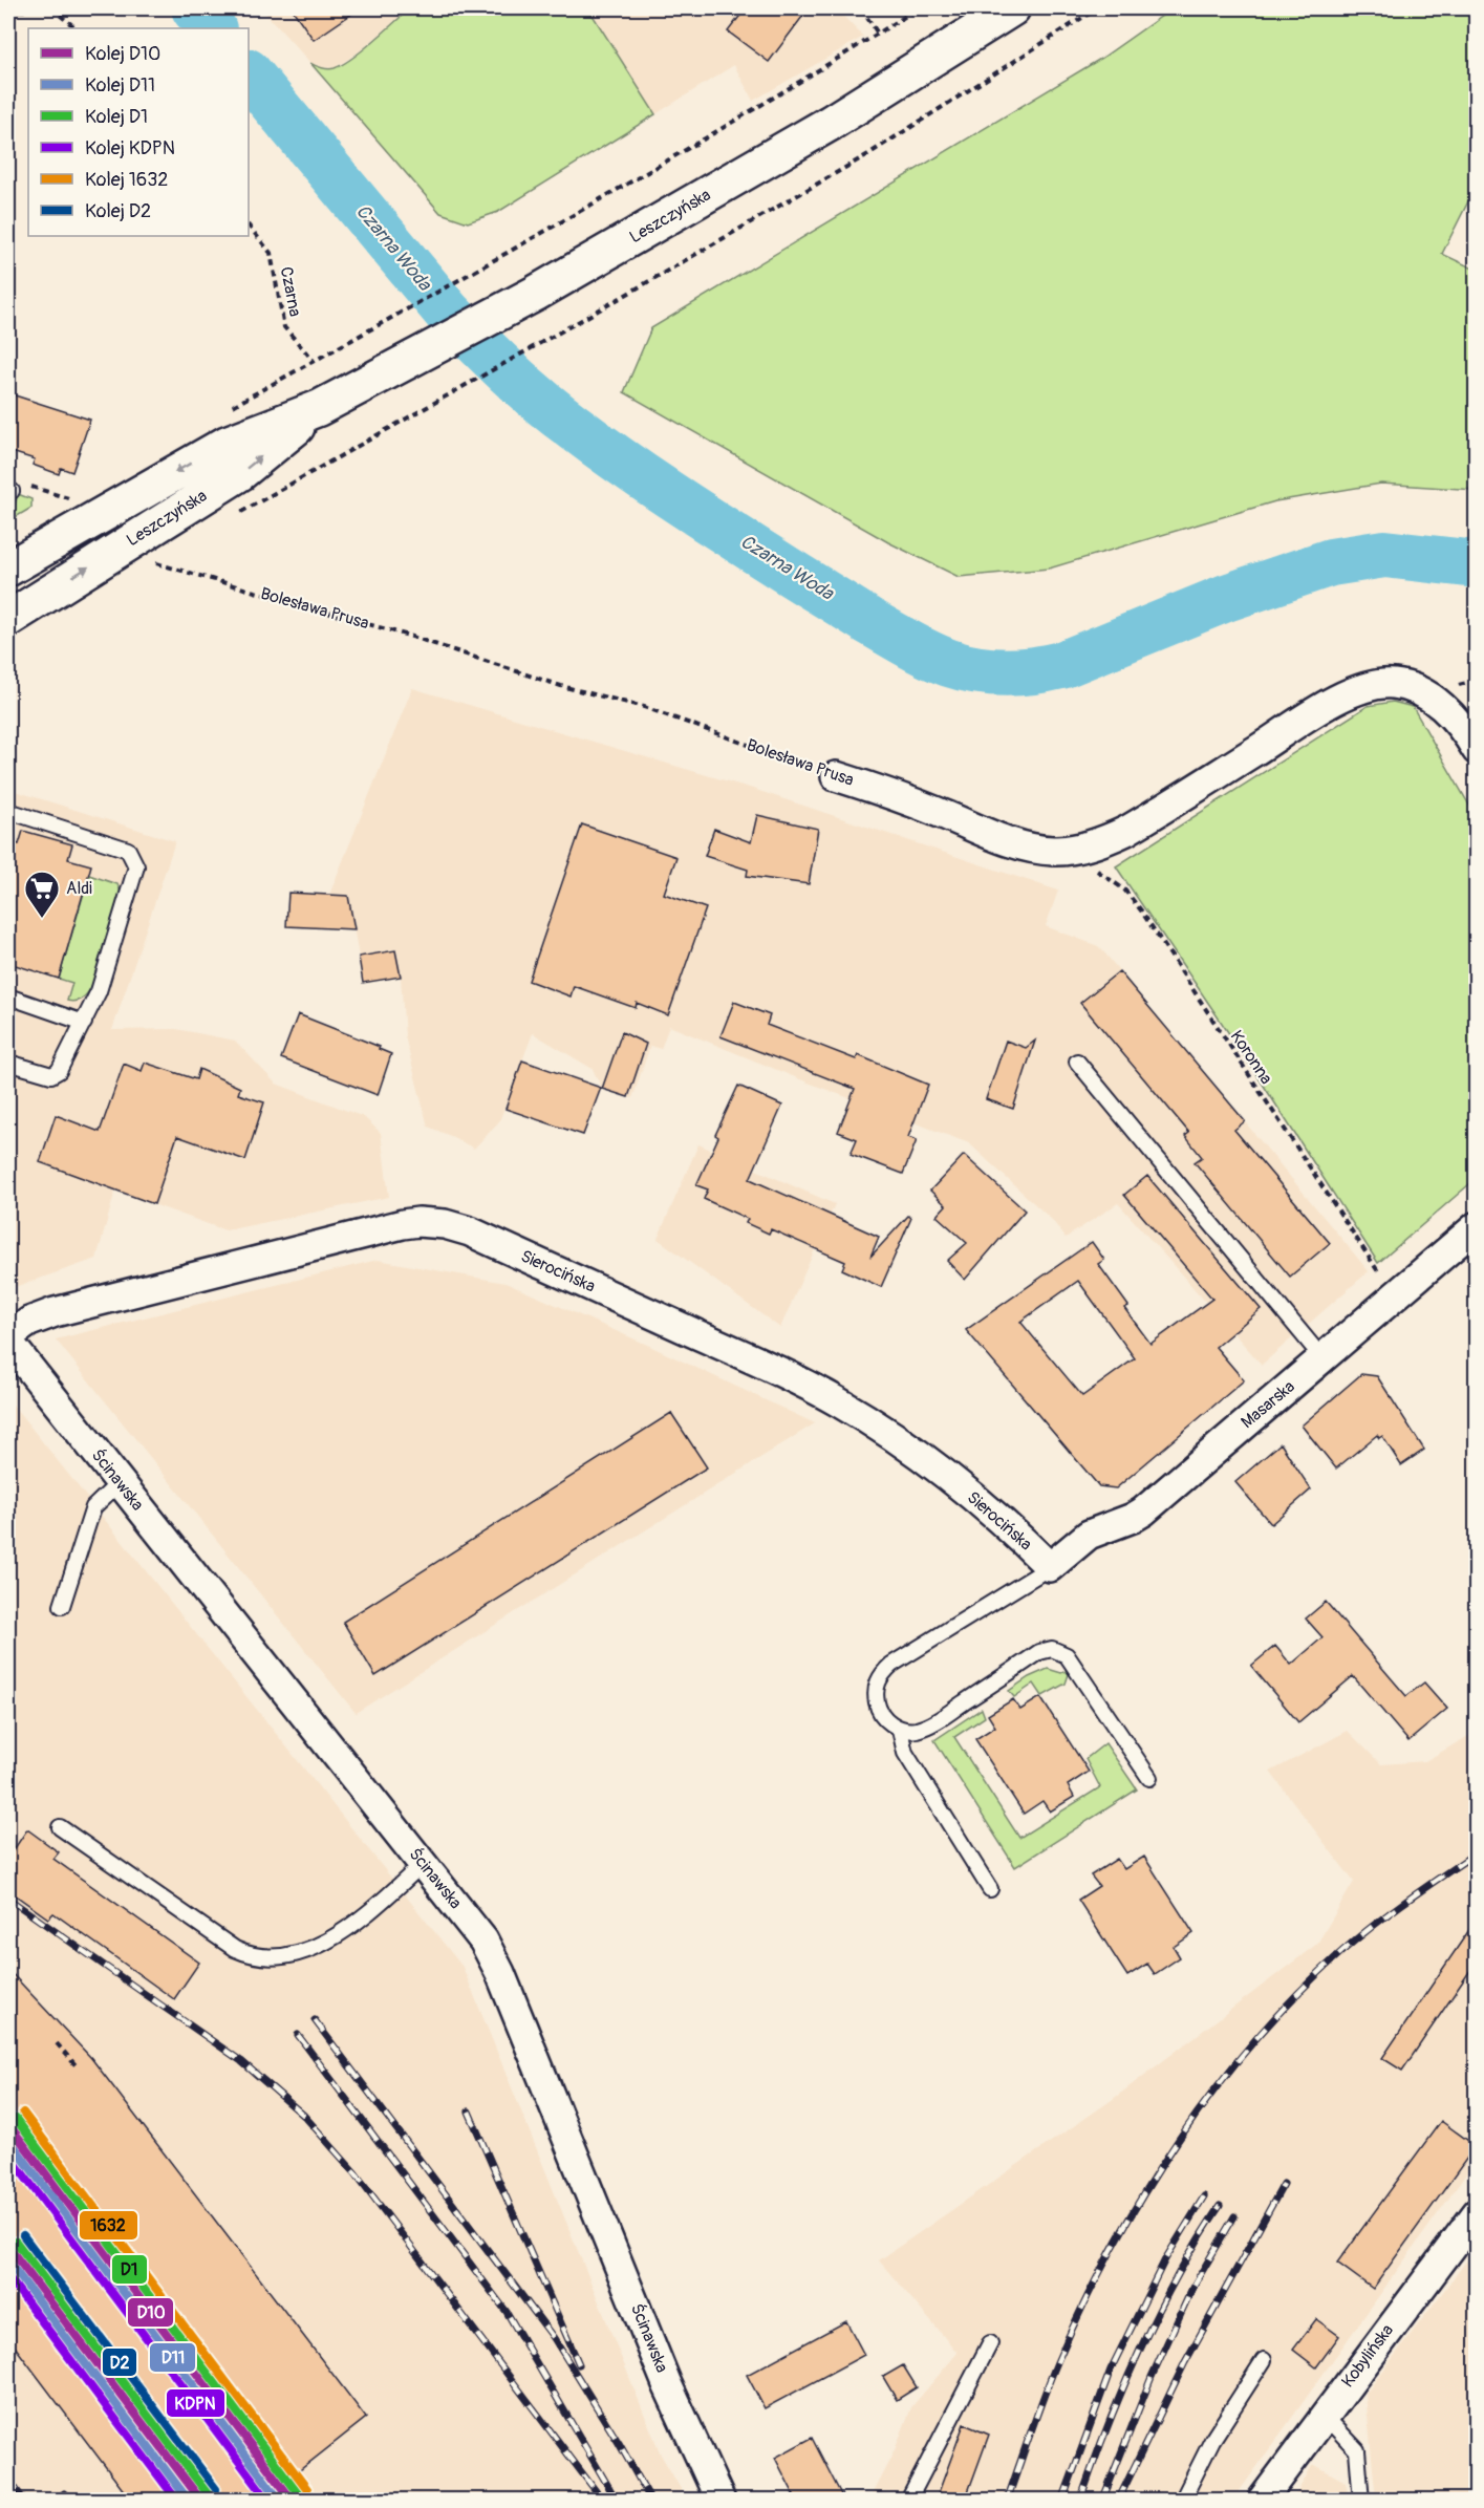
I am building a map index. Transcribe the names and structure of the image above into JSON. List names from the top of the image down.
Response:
{
  "streets": {
    "main road": ["Leszczyńska"],
    "street": [
      "Bolesława Prusa",
      "Sierocińska",
      "Masarska",
      "Ścinawska",
      "Kobylińska"
    ],
    "path": ["Czarna", "Koronna"]
  },
  "crossings": [
    ["Bolesława Prusa", "Koronna"],
    ["Koronna", "Masarska"],
    ["Sierocińska", "Masarska"]
  ],
  "water": ["Czarna Woda"],
  "places": {
    "supermarket": ["Aldi"]
  },
  "lines": [
    "rail line 1632",
    "rail line D1",
    "rail line D10",
    "rail line D11",
    "rail line KDPN",
    "rail line D2"
  ],
  "legend": [
    "Kolej D10",
    "Kolej D11",
    "Kolej D1",
    "Kolej KDPN",
    "Kolej 1632",
    "Kolej D2"
  ]
}
